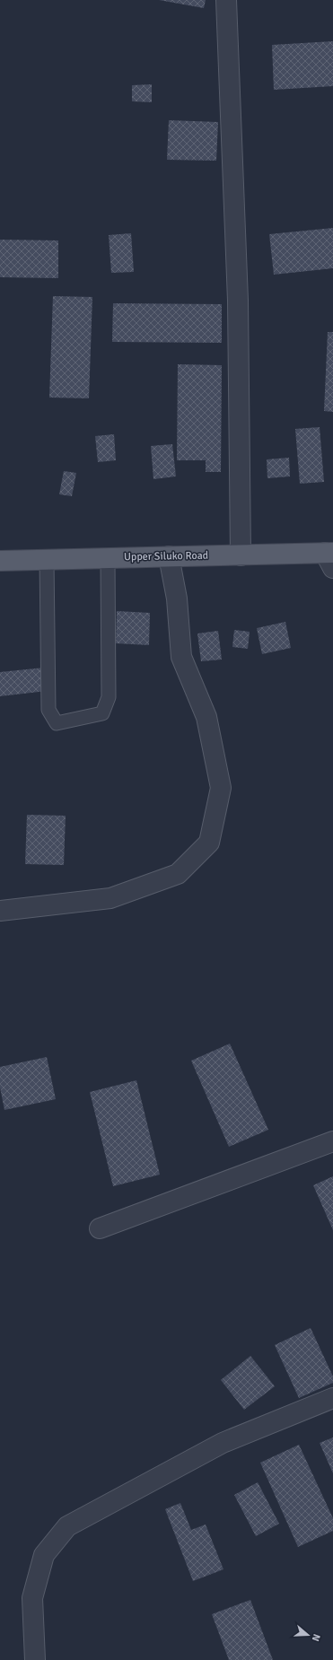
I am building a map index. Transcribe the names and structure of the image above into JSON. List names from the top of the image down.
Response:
{
  "streets": {
    "main road": ["Upper Siluko Road"]
  },
  "north": "right"
}
